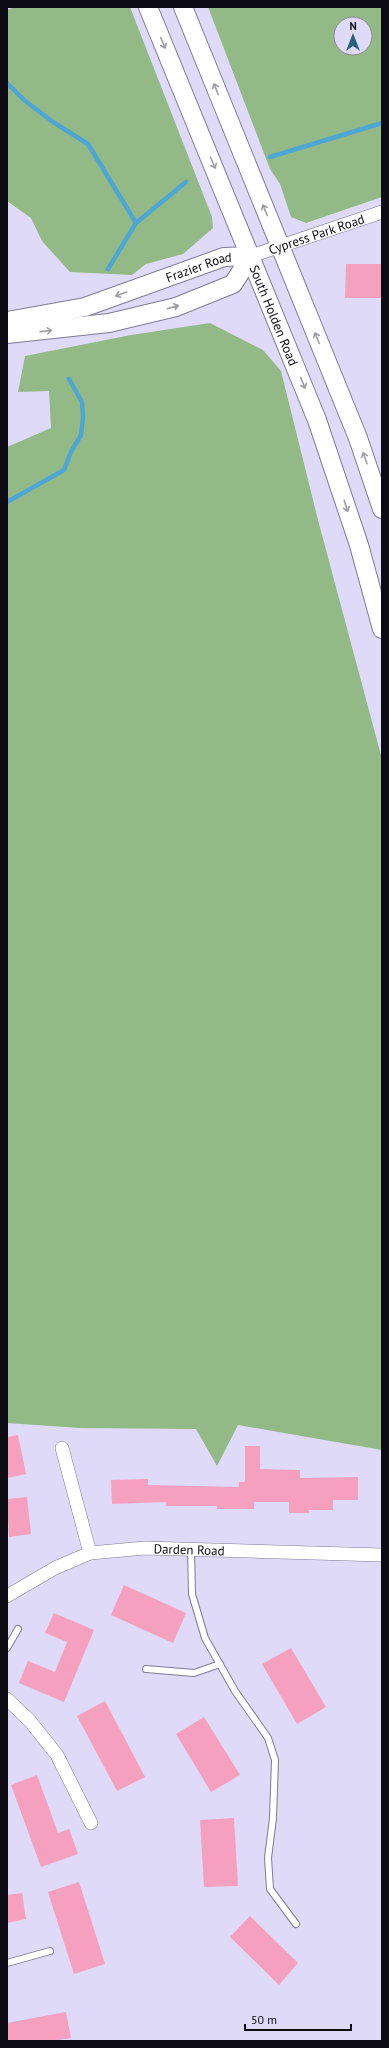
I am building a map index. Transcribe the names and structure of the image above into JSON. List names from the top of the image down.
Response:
{
  "streets": {
    "main road": ["Frazier Road", "South Holden Road"],
    "street": ["Cypress Park Road", "Darden Road"]
  },
  "crossings": [
    ["Cypress Park Road", "Frazier Road"],
    ["Cypress Park Road", "South Holden Road"],
    ["Frazier Road", "South Holden Road"]
  ],
  "scale_bar": "50 m",
  "north": "top"
}
